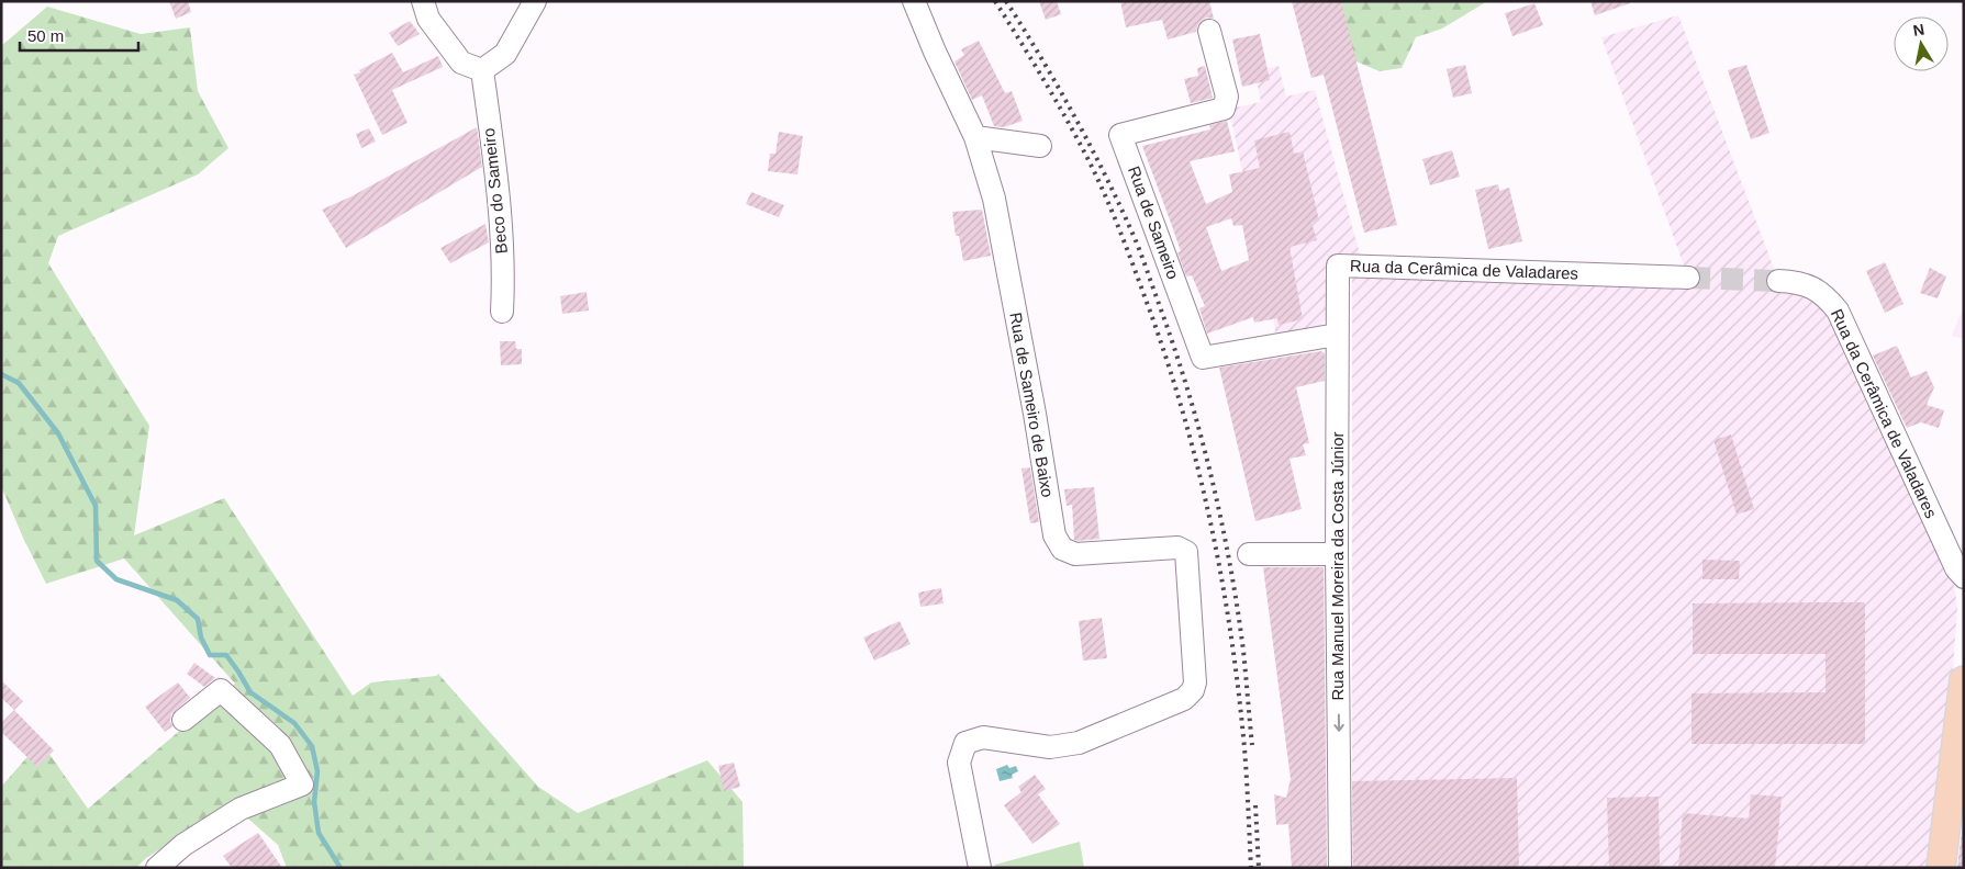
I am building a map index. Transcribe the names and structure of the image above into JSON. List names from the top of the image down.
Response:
{
  "streets": {
    "street": [
      "Beco do Sameiro",
      "Rua de Sameiro",
      "Rua da Cerâmica de Valadares",
      "Rua de Sameiro de Baixo",
      "Rua Manuel Moreira da Costa Júnior"
    ]
  },
  "crossings": [
    ["Rua de Sameiro", "Rua Manuel Moreira da Costa Júnior"],
    ["Rua da Cerâmica de Valadares", "Rua Manuel Moreira da Costa Júnior"]
  ],
  "one_way": ["Rua Manuel Moreira da Costa Júnior"],
  "scale_bar": "50 m",
  "north": "top"
}
